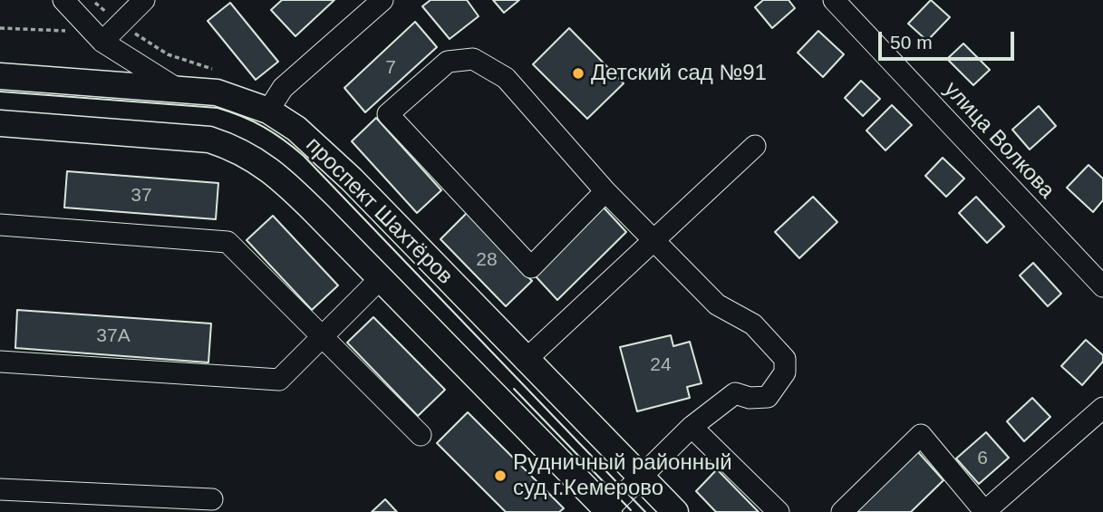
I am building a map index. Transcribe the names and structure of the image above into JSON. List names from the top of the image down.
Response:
{
  "streets": {
    "main road": ["проспект Шахтёров"],
    "street": ["улица Волкова"]
  },
  "places": ["Детский сад №91", "Рудничный районный суд г.Кемерово"],
  "house_numbers": [
    "7",
    "37",
    "28",
    "37А",
    "24",
    "6"
  ],
  "scale_bar": "50 m"
}
